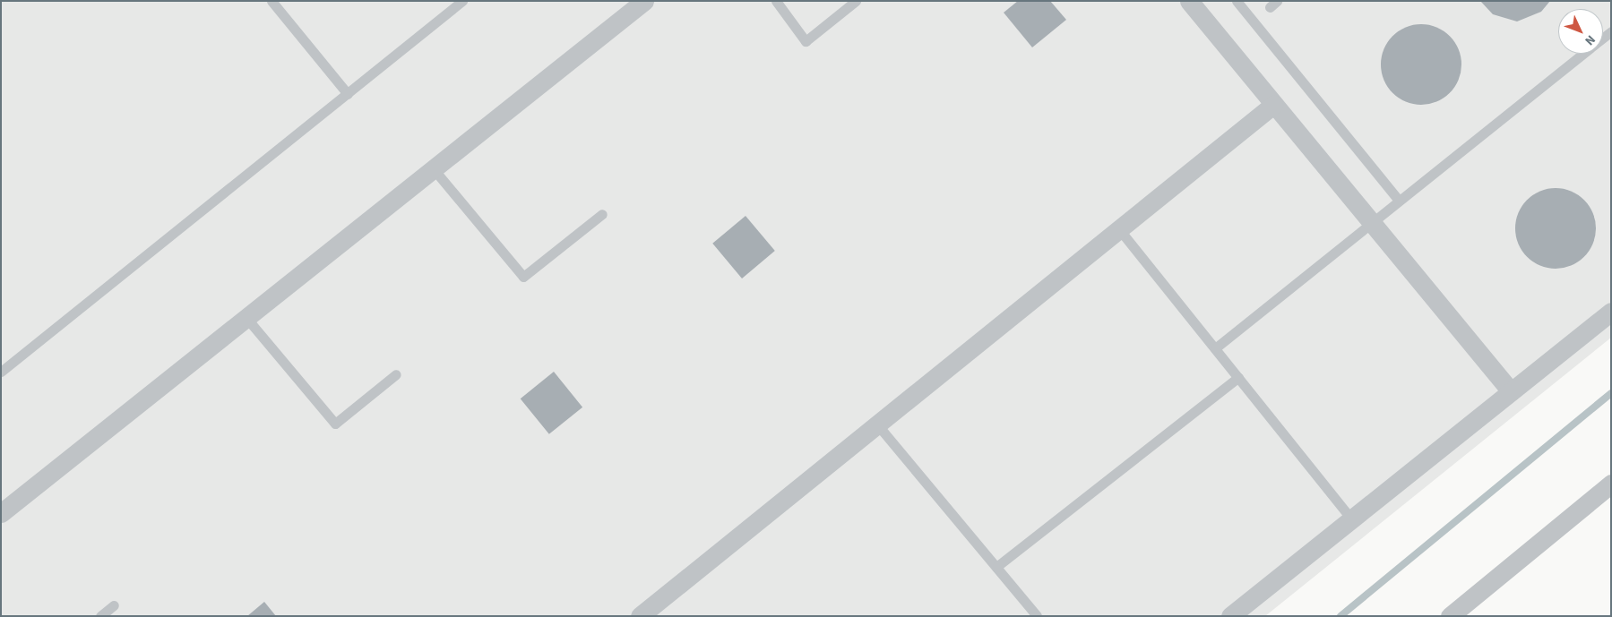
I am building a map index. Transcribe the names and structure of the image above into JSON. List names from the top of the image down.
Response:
{
  "north": "bottom right"
}
